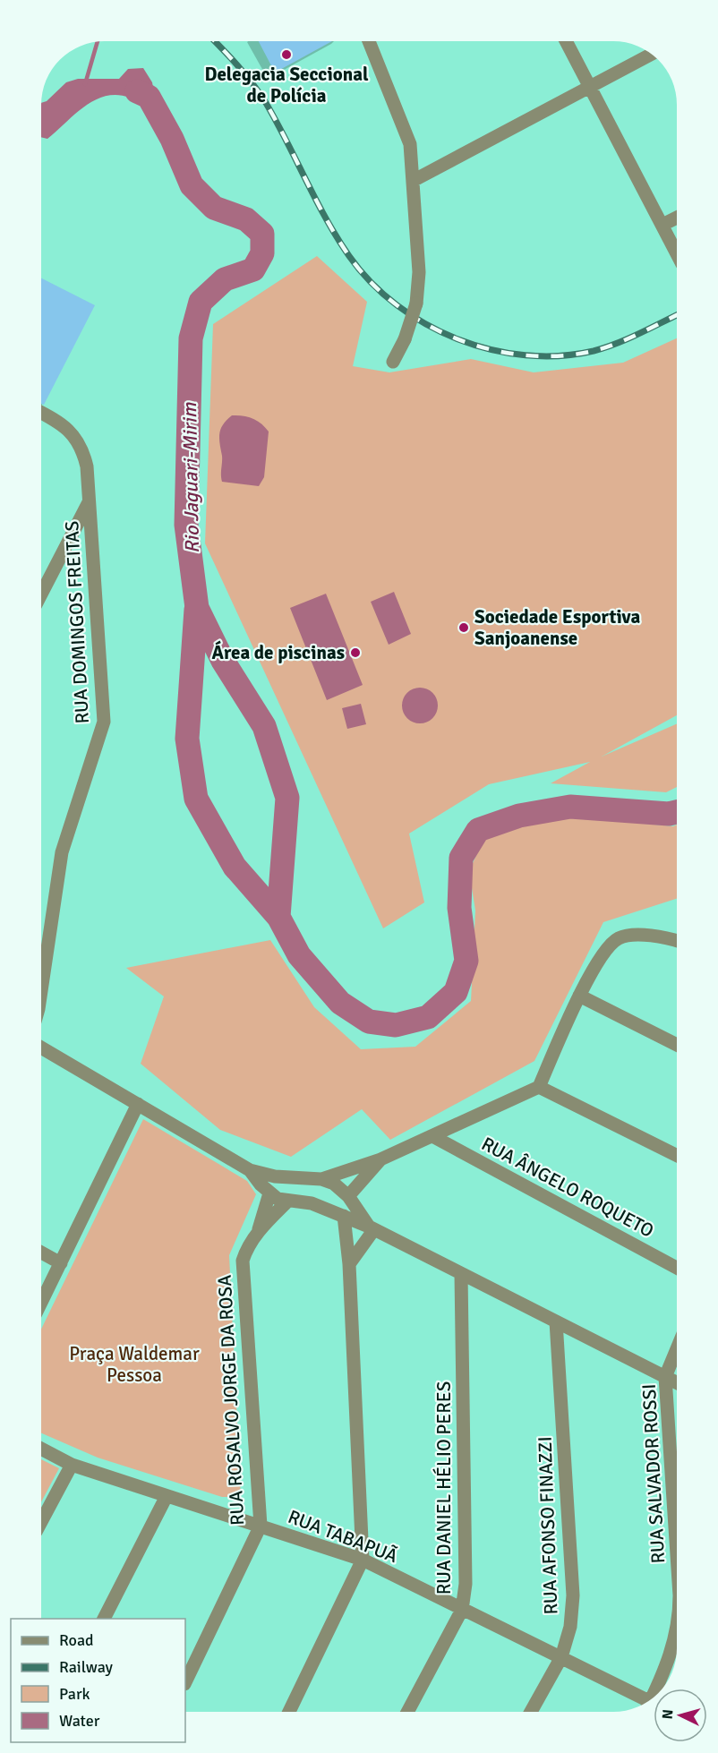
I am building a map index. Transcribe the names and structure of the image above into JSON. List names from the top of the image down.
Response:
{
  "streets": {
    "street": [
      "RUA DOMINGOS FREITAS",
      "RUA ÂNGELO ROQUETO",
      "RUA ROSALVO JORGE DA ROSA",
      "RUA SALVADOR ROSSI",
      "RUA DANIEL HÉLIO PERES",
      "RUA AFONSO FINAZZI",
      "RUA TABAPUÃ"
    ]
  },
  "crossings": [
    ["RUA ROSALVO JORGE DA ROSA", "RUA TABAPUÃ"],
    ["RUA DANIEL HÉLIO PERES", "RUA TABAPUÃ"],
    ["RUA AFONSO FINAZZI", "RUA TABAPUÃ"]
  ],
  "water": ["Rio Jaguari-Mirim"],
  "parks": ["Praça Waldemar Pessoa"],
  "places": ["Delegacia Seccional de Polícia", "Sociedade Esportiva Sanjoanense", "Área de piscinas"],
  "legend": [
    "Road",
    "Railway",
    "Park",
    "Water"
  ],
  "north": "left"
}
